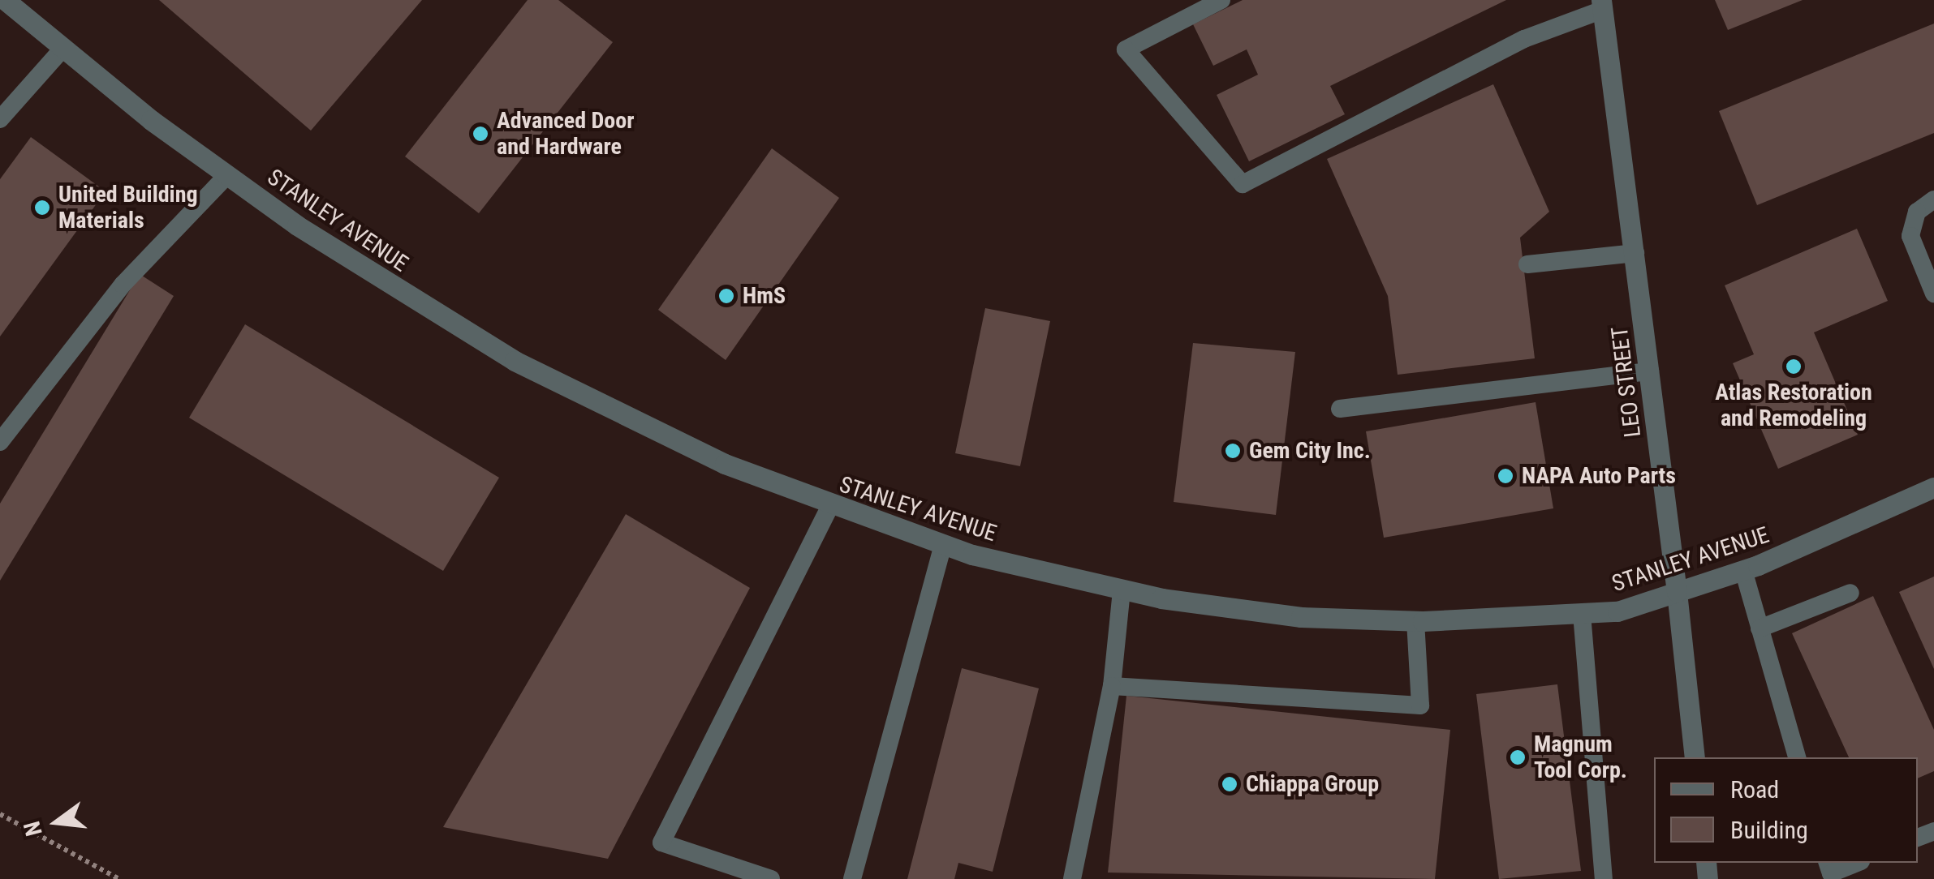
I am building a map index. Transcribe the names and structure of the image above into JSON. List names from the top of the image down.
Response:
{
  "streets": {
    "street": ["STANLEY AVENUE", "LEO STREET"]
  },
  "crossings": [
    ["STANLEY AVENUE", "LEO STREET"]
  ],
  "places": [
    "Advanced Door and Hardware",
    "United Building Materials",
    "HmS",
    "Atlas Restoration and Remodeling",
    "Gem City Inc.",
    "NAPA Auto Parts",
    "Magnum Tool Corp.",
    "Chiappa Group"
  ],
  "legend": ["Road", "Building"],
  "north": "left"
}
